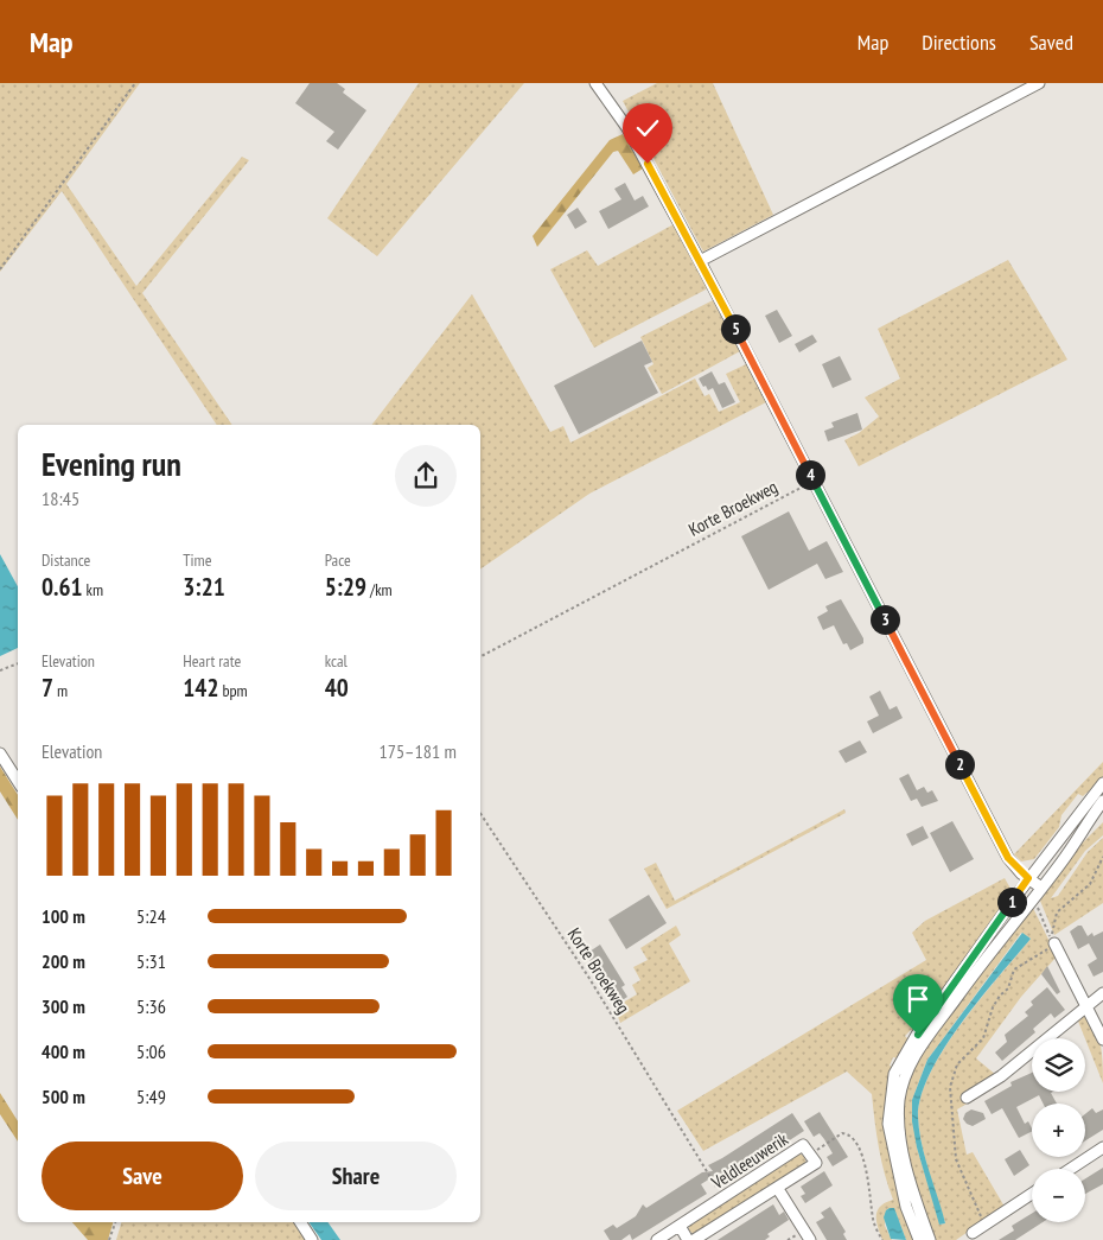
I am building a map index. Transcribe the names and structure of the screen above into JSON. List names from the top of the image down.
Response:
{
  "streets": {
    "street": ["Veldleeuwerik"],
    "path": ["Korte Broekweg"]
  },
  "crossings": [
    ["Korte Broekweg", "Veldleeuwerik"]
  ],
  "page": {
    "header": "Map",
    "nav": ["Map", "Directions", "Saved"],
    "pins": [
      "5",
      "4",
      "3",
      "2",
      "1"
    ],
    "heading": ["Evening run", "18:45"],
    "stats": [
      ["Distance", "0.61 km"],
      ["Time", "3:21"],
      ["Pace", "5:29 /km"],
      ["Elevation", "7 m"],
      ["Heart rate", "142 bpm"],
      ["kcal", "40"]
    ],
    "chart": ["Elevation", "175–181 m"],
    "list": [
      {
        "name": "100 m",
        "note": "5:24"
      },
      {
        "name": "200 m",
        "note": "5:31"
      },
      {
        "name": "300 m",
        "note": "5:36"
      },
      {
        "name": "400 m",
        "note": "5:06"
      },
      {
        "name": "500 m",
        "note": "5:49"
      }
    ],
    "map_buttons": ["+", "−"],
    "buttons": ["Save", "Share"]
  }
}
